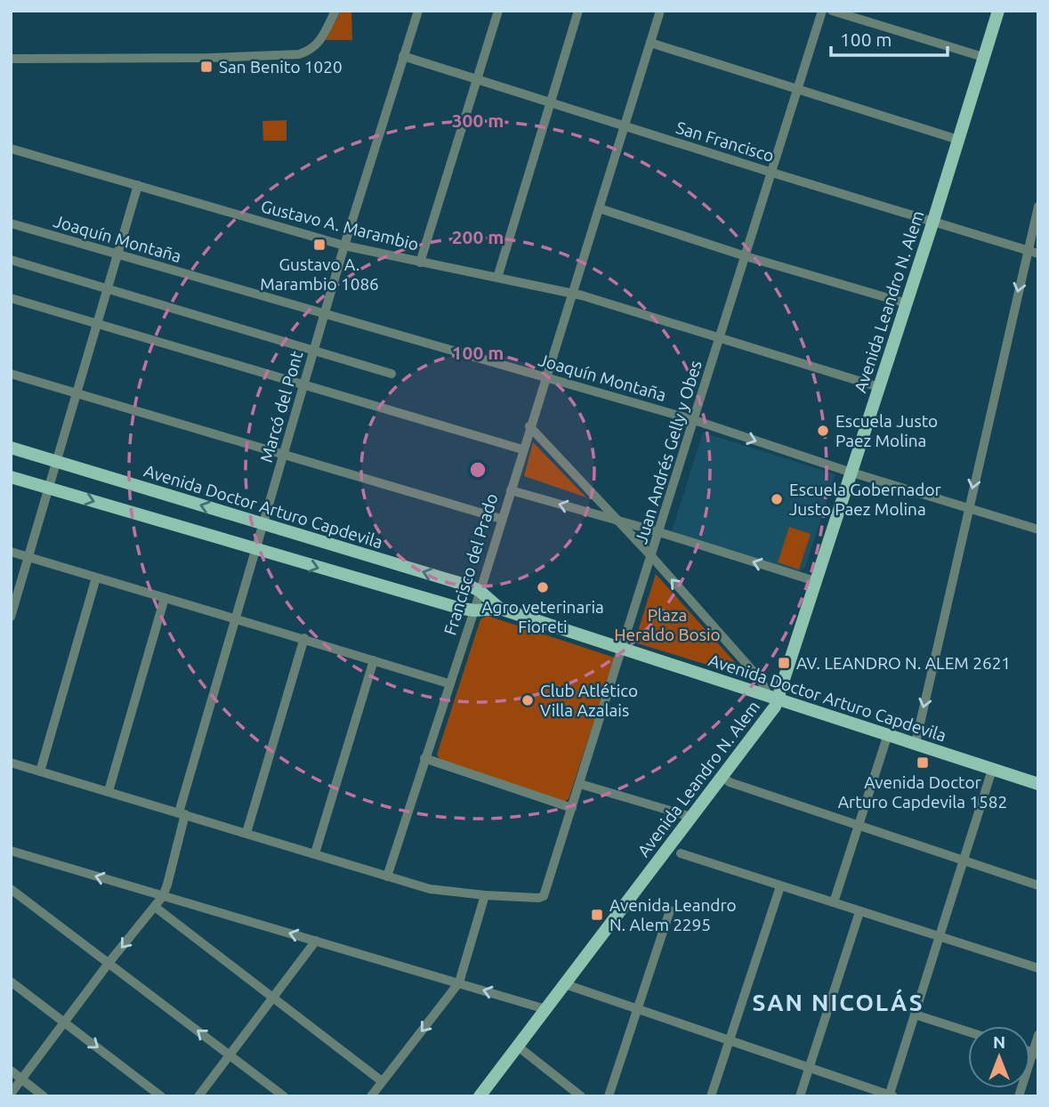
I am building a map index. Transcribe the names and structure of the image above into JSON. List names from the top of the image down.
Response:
{
  "streets": {
    "main road": ["Avenida Leandro N. Alem", "Avenida Doctor Arturo Capdevila"],
    "street": [
      "San Francisco",
      "Gustavo A. Marambio",
      "Joaquín Montaña",
      "Marcó del Pont",
      "Juan Andrés Gelly y Obes",
      "Francisco del Prado"
    ]
  },
  "crossings": [
    ["San Francisco", "Avenida Leandro N. Alem"],
    ["San Francisco", "Marcó del Pont"],
    ["San Francisco", "Juan Andrés Gelly y Obes"],
    ["San Francisco", "Francisco del Prado"],
    ["Gustavo A. Marambio", "Avenida Leandro N. Alem"],
    ["Gustavo A. Marambio", "Marcó del Pont"],
    ["Gustavo A. Marambio", "Juan Andrés Gelly y Obes"],
    ["Gustavo A. Marambio", "Francisco del Prado"],
    ["Joaquín Montaña", "Avenida Leandro N. Alem"],
    ["Joaquín Montaña", "Marcó del Pont"],
    ["Joaquín Montaña", "Juan Andrés Gelly y Obes"],
    ["Joaquín Montaña", "Francisco del Prado"],
    ["Avenida Leandro N. Alem", "Avenida Doctor Arturo Capdevila"],
    ["Marcó del Pont", "Avenida Doctor Arturo Capdevila"],
    ["Juan Andrés Gelly y Obes", "Avenida Doctor Arturo Capdevila"],
    ["Avenida Doctor Arturo Capdevila", "Francisco del Prado"]
  ],
  "districts": ["SAN NICOLÁS"],
  "parks": ["Plaza Heraldo Bosio"],
  "places": {
    "transit": [
      "San Benito 1020",
      "Gustavo A. Marambio 1086",
      "AV. LEANDRO N. ALEM 2621",
      "Avenida Doctor Arturo Capdevila 1582",
      "Avenida Leandro N. Alem 2295"
    ],
    "other": [
      "Escuela Justo Paez Molina",
      "Escuela Gobernador Justo Paez Molina",
      "Agro veterinaria Fioreti",
      "Club Atlético Villa Azalais"
    ]
  },
  "scale_bar": "100 m",
  "north": "top",
  "rings": ["300 m", "200 m", "100 m"]
}
